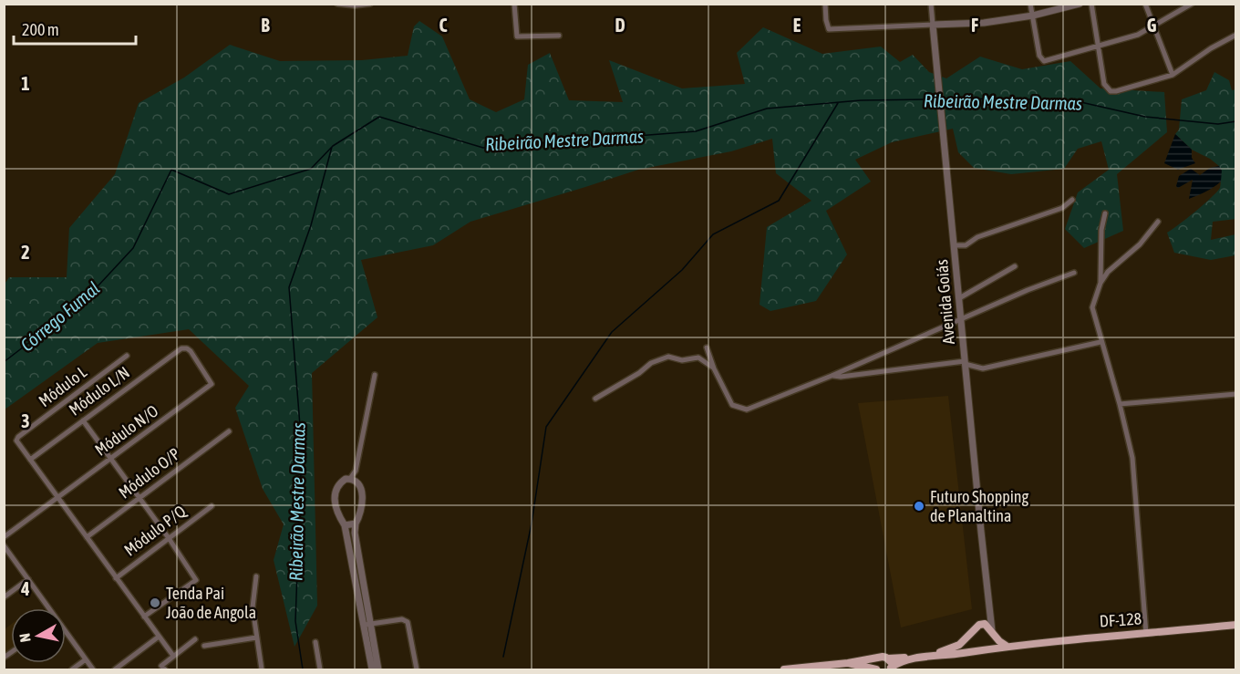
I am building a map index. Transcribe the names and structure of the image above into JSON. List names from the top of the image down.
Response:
{
  "streets": {
    "main road": ["DF-128"],
    "street": [
      "Avenida Goiás",
      "Módulo L",
      "Módulo L/N",
      "Módulo N/O",
      "Módulo O/P",
      "Módulo P/Q"
    ]
  },
  "crossings": [
    ["Módulo L", "Módulo L/N"],
    ["Módulo L/N", "Módulo N/O"]
  ],
  "water": ["Ribeirão Mestre Darmas", "Córrego Fumal"],
  "places": ["Futuro Shopping de Planaltina", "Tenda Pai João de Angola"],
  "scale_bar": "200 m",
  "north": "left",
  "grid": {
    "columns": [
      "B",
      "C",
      "D",
      "E",
      "F",
      "G"
    ],
    "rows": [
      "1",
      "2",
      "3",
      "4"
    ]
  }
}
